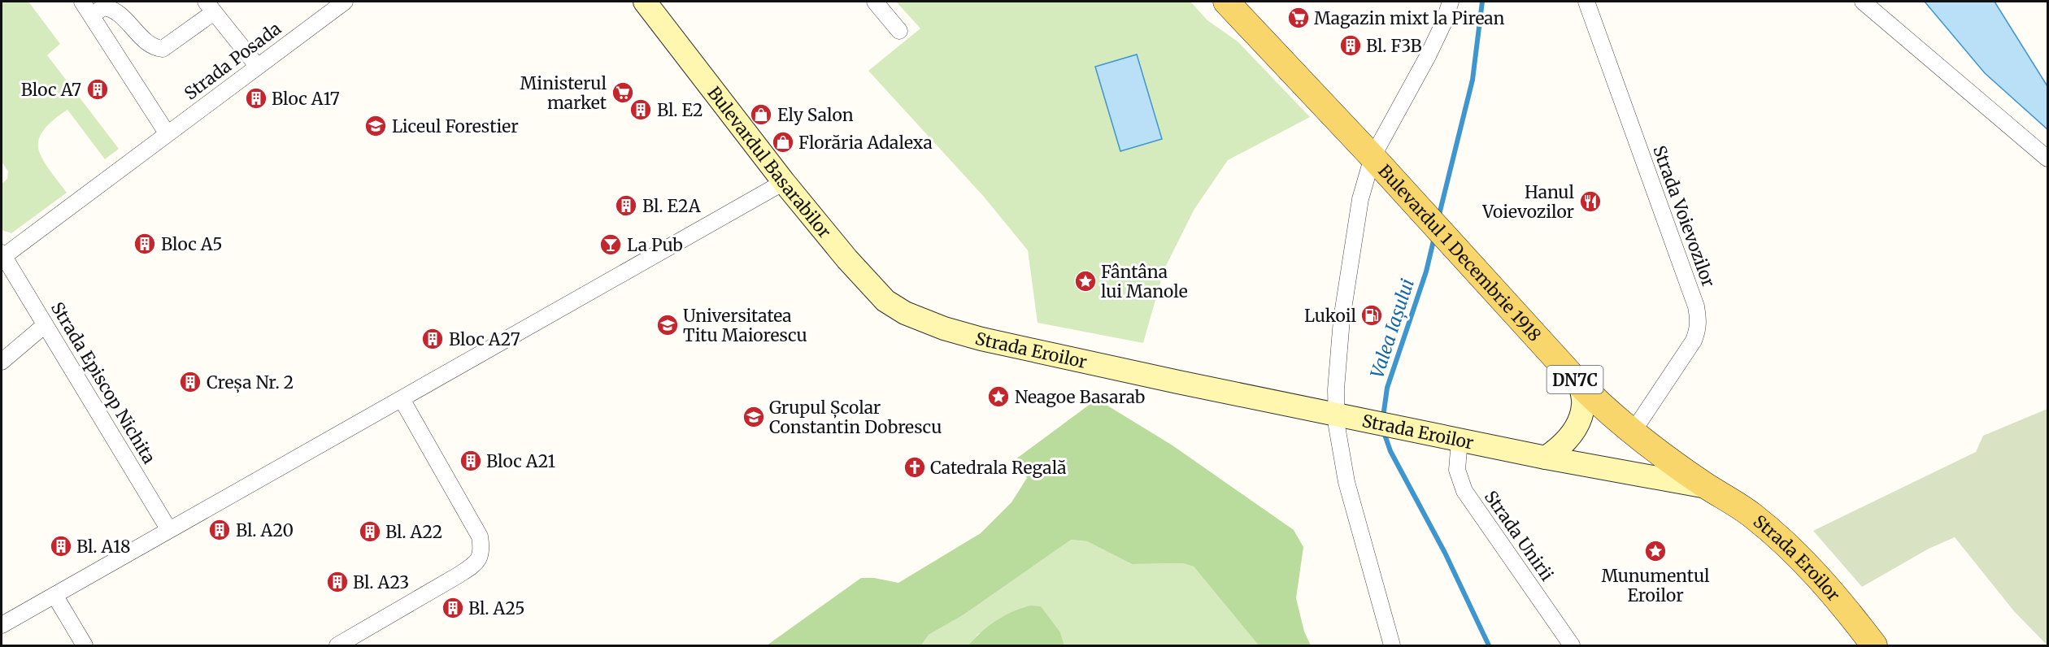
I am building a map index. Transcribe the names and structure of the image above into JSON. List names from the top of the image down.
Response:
{
  "streets": {
    "main road": [
      "Bulevardul Basarabilor",
      "Bulevardul 1 Decembrie 1918",
      "Strada Eroilor",
      "DN7C"
    ],
    "street": [
      "Strada Posada",
      "Strada Voievozilor",
      "Strada Episcop Nichita",
      "Strada Unirii"
    ]
  },
  "crossings": [
    ["Strada Posada", "Strada Episcop Nichita"],
    ["Bulevardul Basarabilor", "Strada Eroilor"],
    ["Strada Voievozilor", "Bulevardul 1 Decembrie 1918"],
    ["Bulevardul 1 Decembrie 1918", "Strada Eroilor"],
    ["Strada Eroilor", "Strada Unirii"]
  ],
  "water": ["Valea Iașului"],
  "places": {
    "supermarket": ["Magazin mixt la Pirean", "Ministerul market"],
    "building": [
      "Bl. F3B",
      "Bloc A7",
      "Bloc A17",
      "Bl. E2",
      "Bl. E2A",
      "Bloc A5",
      "Bloc A27",
      "Creșa Nr. 2",
      "Bloc A21",
      "Bl. A20",
      "Bl. A22",
      "Bl. A18",
      "Bl. A23",
      "Bl. A25"
    ],
    "shop": ["Ely Salon", "Florăria Adalexa"],
    "school or university": ["Liceul Forestier", "Universitatea Titu Maiorescu", "Grupul Școlar Constantin Dobrescu"],
    "restaurant": ["Hanul Voievozilor"],
    "bar": ["La Pub"],
    "place": ["Fântâna lui Manole", "Neagoe Basarab", "Munumentul Eroilor"],
    "fuel station": ["Lukoil"],
    "church": ["Catedrala Regală"]
  }
}
